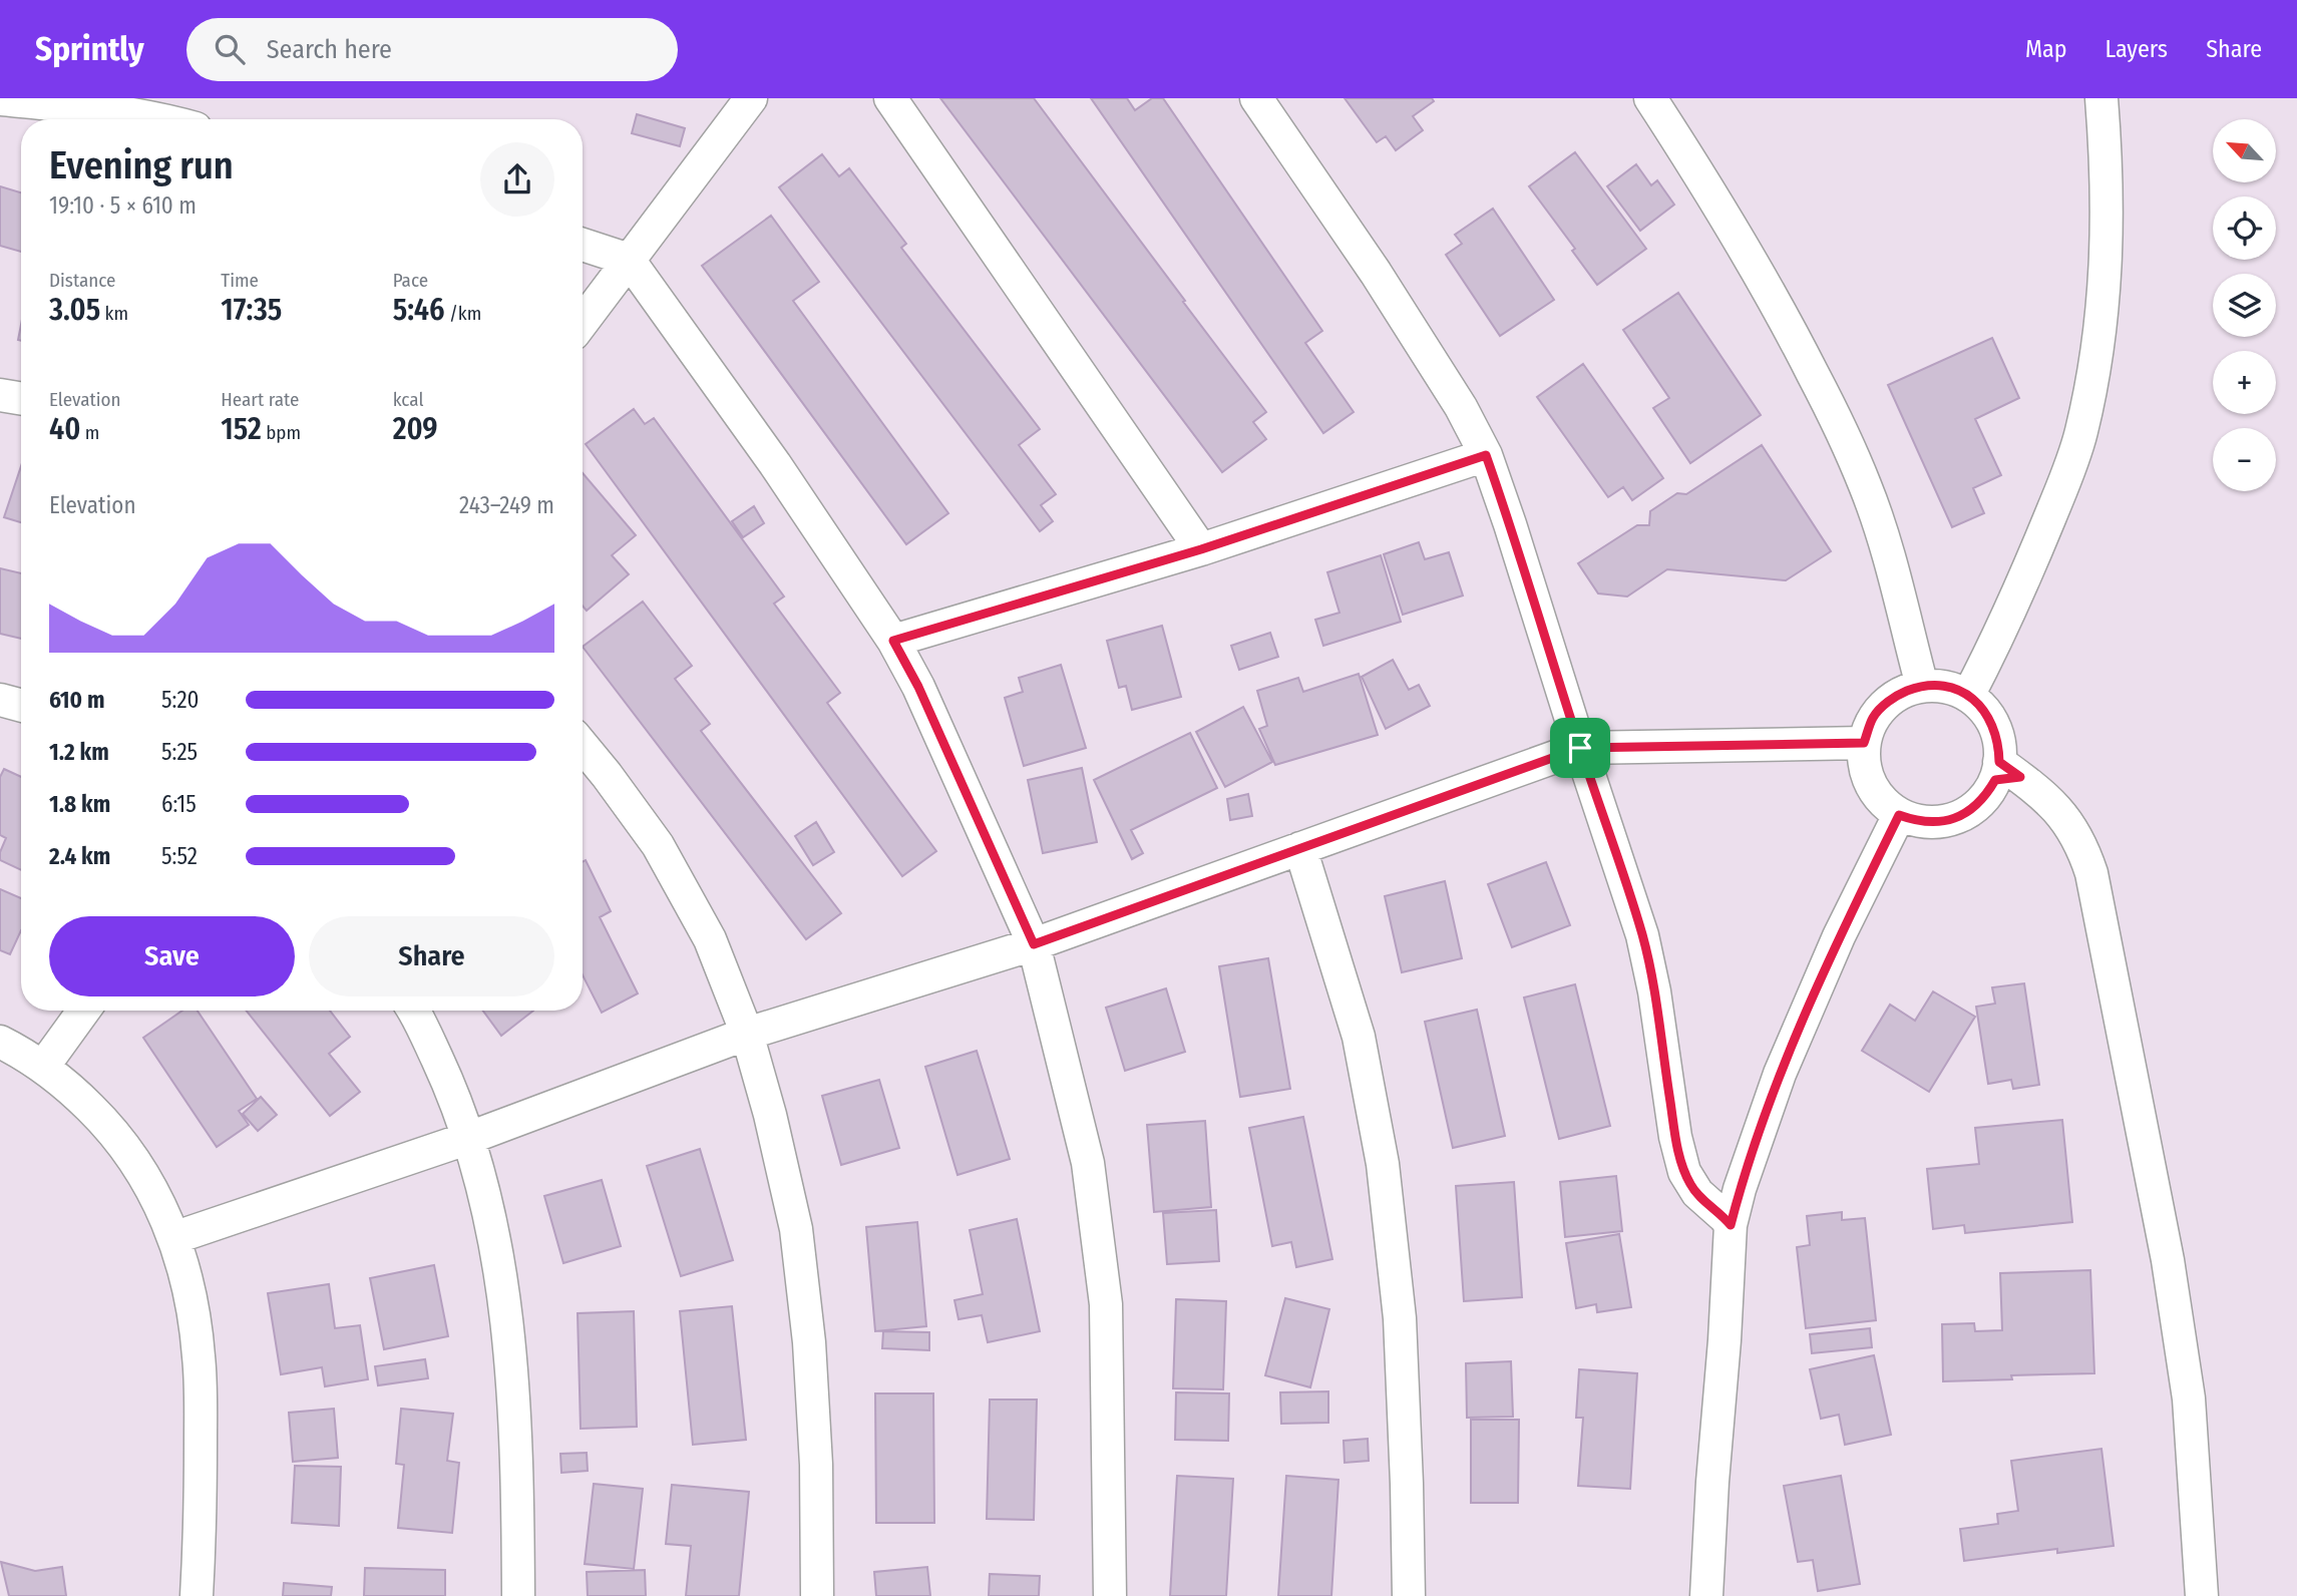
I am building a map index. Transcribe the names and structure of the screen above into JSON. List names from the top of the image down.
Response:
{
  "north": "top left",
  "page": {
    "header": "Sprintly",
    "search": "Search here",
    "nav": ["Map", "Layers", "Share"],
    "map_buttons": ["+", "−"],
    "heading": ["Evening run", "19:10 · 5 × 610 m"],
    "stats": [
      ["Distance", "3.05 km"],
      ["Time", "17:35"],
      ["Pace", "5:46 /km"],
      ["Elevation", "40 m"],
      ["Heart rate", "152 bpm"],
      ["kcal", "209"]
    ],
    "chart": ["Elevation", "243–249 m"],
    "list": [
      {
        "name": "610 m",
        "note": "5:20"
      },
      {
        "name": "1.2 km",
        "note": "5:25"
      },
      {
        "name": "1.8 km",
        "note": "6:15"
      },
      {
        "name": "2.4 km",
        "note": "5:52"
      }
    ],
    "buttons": ["Save", "Share"]
  }
}
